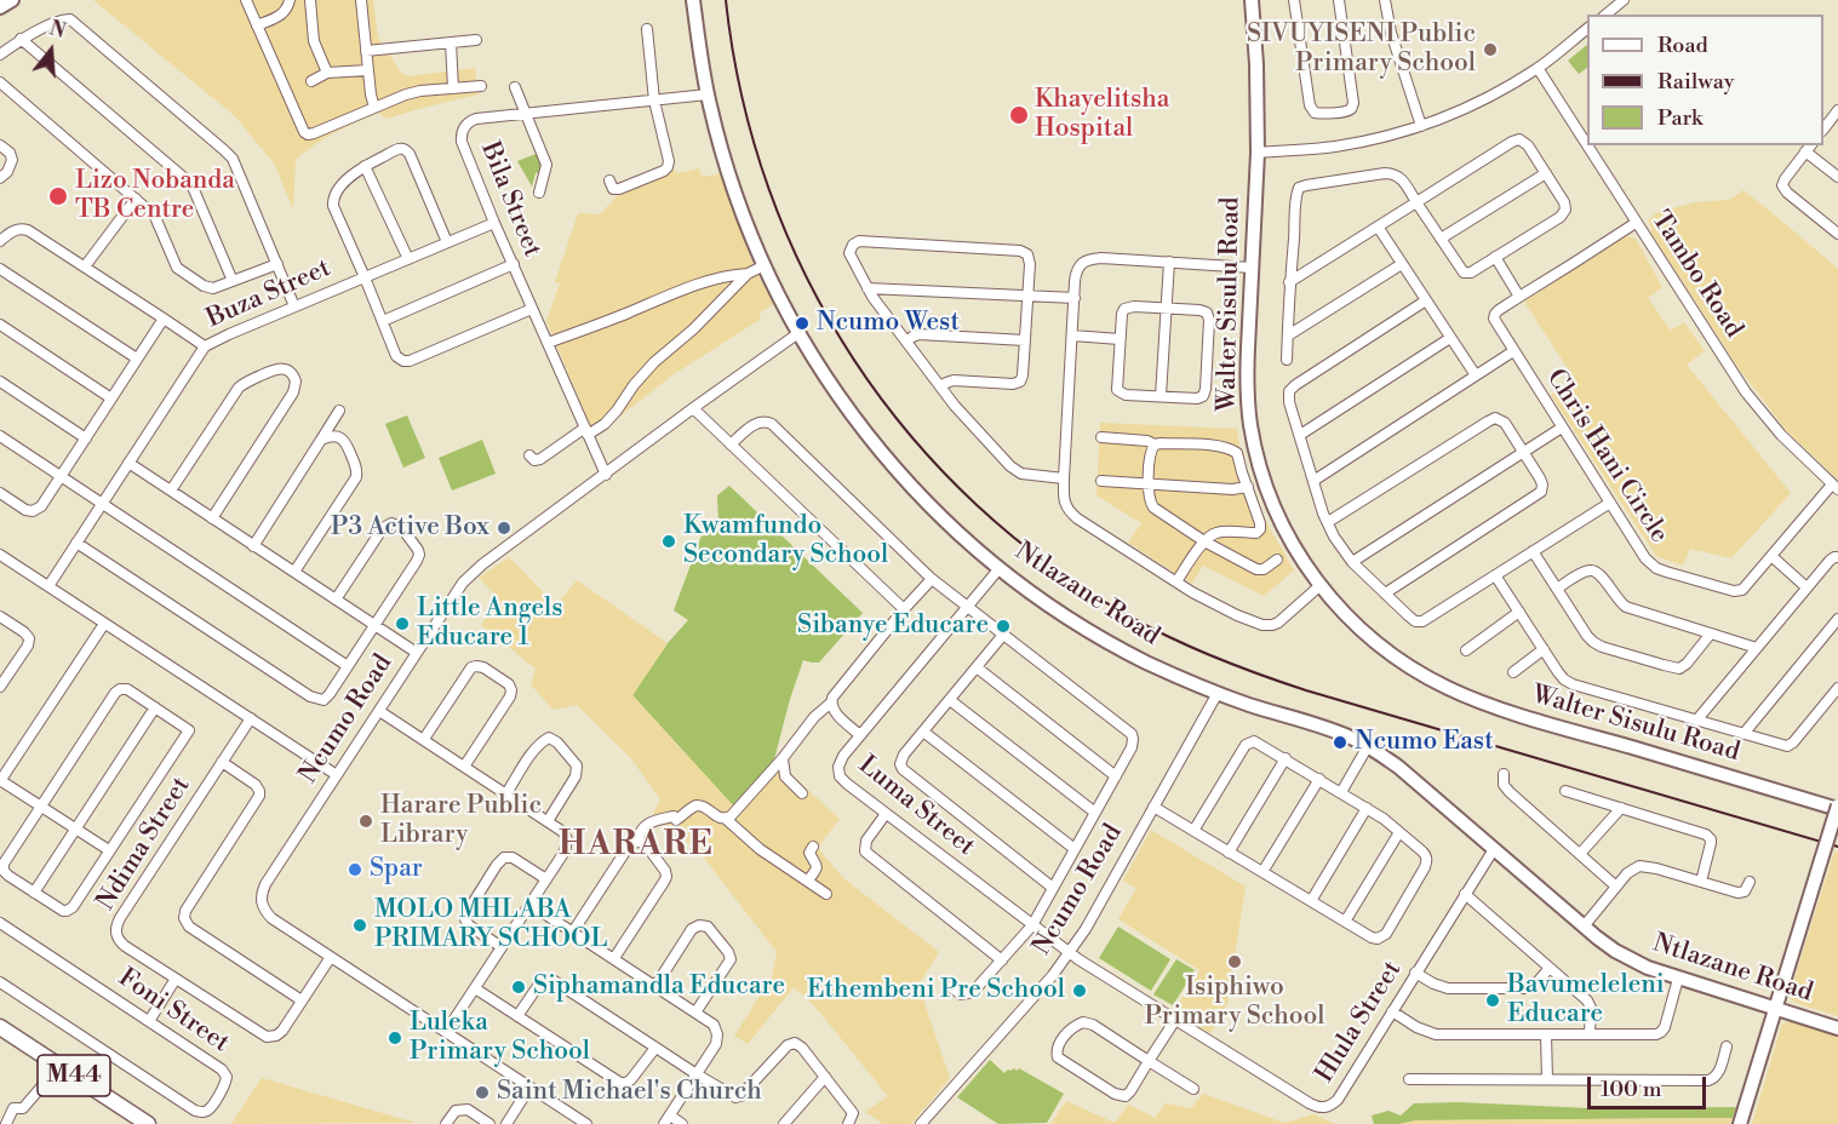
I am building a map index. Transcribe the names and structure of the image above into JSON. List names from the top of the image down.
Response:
{
  "streets": {
    "main road": ["M44"],
    "street": [
      "Bila Street",
      "Tambo Road",
      "Buza Street",
      "Walter Sisulu Road",
      "Chris Hani Circle",
      "Ntlazane Road",
      "Ncumo Road",
      "Luma Street",
      "Ndima Street",
      "Foni Street",
      "Hlula Street"
    ]
  },
  "crossings": [
    ["Bila Street", "Buza Street"],
    ["Bila Street", "Ntlazane Road"],
    ["Bila Street", "Ncumo Road"],
    ["Tambo Road", "Chris Hani Circle"],
    ["Ntlazane Road", "Ncumo Road"],
    ["Ntlazane Road", "Luma Street"],
    ["Ntlazane Road", "Hlula Street"],
    ["Ncumo Road", "Luma Street"],
    ["Ncumo Road", "Ndima Street"],
    ["Ncumo Road", "Hlula Street"],
    ["Luma Street", "Hlula Street"]
  ],
  "districts": ["HARARE"],
  "places": [
    "SIVUYISENI Public Primary School",
    "Khayelitsha Hospital",
    "Lizo Nobanda TB Centre",
    "Ncumo West",
    "P3 Active Box",
    "Kwamfundo Secondary School",
    "Little Angels Educare 1",
    "Sibanye Educare",
    "Ncumo East",
    "Harare Public Library",
    "Spar",
    "MOLO MHLABA PRIMARY SCHOOL",
    "Isiphiwo Primary School",
    "Siphamandla Educare",
    "Ethembeni Pre School",
    "Bavumeleleni Educare",
    "Luleka Primary School",
    "Saint Michael's Church"
  ],
  "legend": ["Road", "Railway", "Park"],
  "scale_bar": "100 m",
  "north": "top"
}
